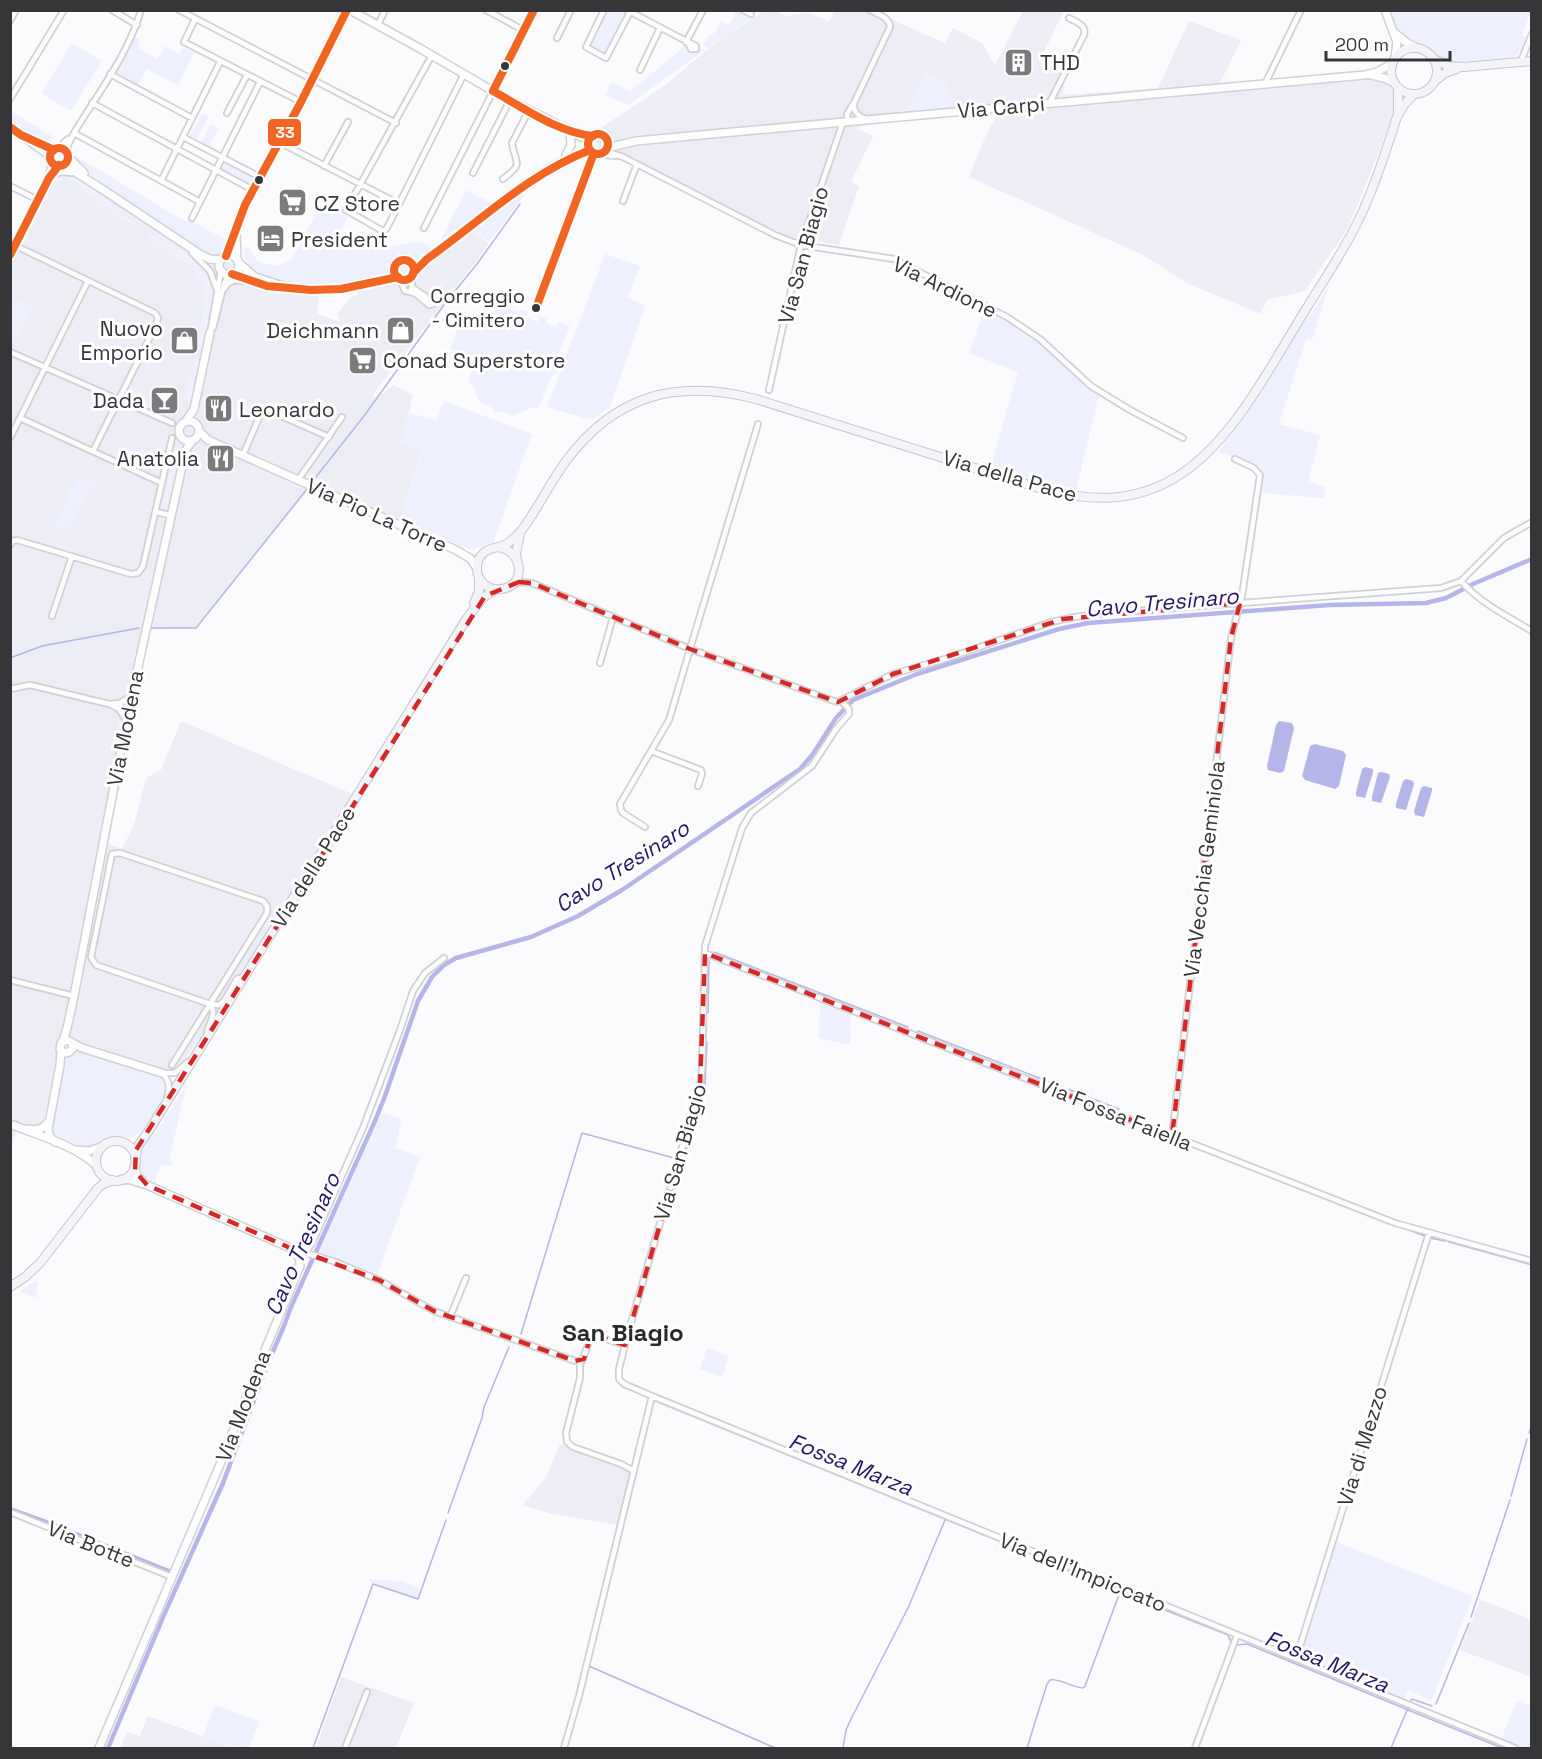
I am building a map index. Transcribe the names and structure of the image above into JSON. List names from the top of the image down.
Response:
{
  "streets": {
    "main road": ["Via Carpi", "Via della Pace"],
    "street": [
      "Via San Biagio",
      "Via Ardione",
      "Via Pio La Torre",
      "Via Modena",
      "Via Vecchia Geminiola",
      "Via Fossa Faiella",
      "Via di Mezzo",
      "Via Botte",
      "Via dell'Impiccato"
    ]
  },
  "crossings": [
    ["Via Carpi", "Via San Biagio"],
    ["Via Carpi", "Via Ardione"],
    ["Via Carpi", "Via della Pace"],
    ["Via San Biagio", "Via Ardione"],
    ["Via San Biagio", "Via Fossa Faiella"],
    ["Via San Biagio", "Via dell'Impiccato"],
    ["Via della Pace", "Via Pio La Torre"],
    ["Via della Pace", "Via Modena"],
    ["Via Pio La Torre", "Via Modena"],
    ["Via Modena", "Via Botte"],
    ["Via Vecchia Geminiola", "Via Fossa Faiella"],
    ["Via Fossa Faiella", "Via di Mezzo"],
    ["Via di Mezzo", "Via dell'Impiccato"]
  ],
  "districts": ["San Biagio"],
  "water": ["Cavo Tresinaro", "Fossa Marza"],
  "places": {
    "building": ["THD"],
    "supermarket": ["CZ Store", "Conad Superstore"],
    "hotel": ["President"],
    "other": ["Correggio - Cimitero"],
    "shop": ["Deichmann", "Nuovo Emporio"],
    "bar": ["Dada"],
    "restaurant": ["Leonardo", "Anatolia"]
  },
  "lines": ["transit line 33"],
  "scale_bar": "200 m"
}
